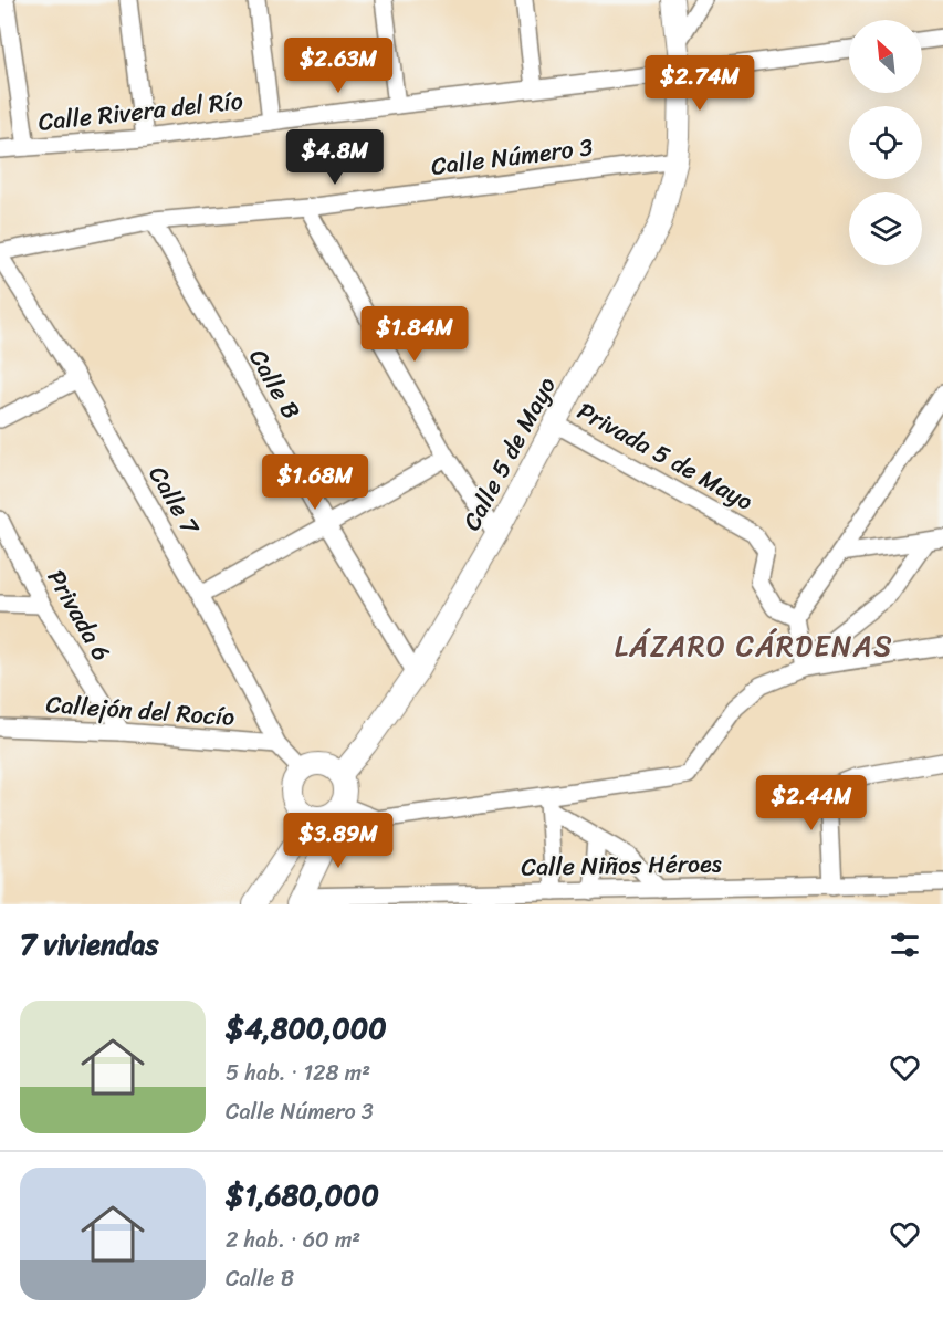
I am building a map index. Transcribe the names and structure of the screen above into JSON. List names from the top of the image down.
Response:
{
  "streets": {
    "street": [
      "Calle Rivera del Río",
      "Calle Número 3",
      "Calle B",
      "Calle 5 de Mayo",
      "Privada 5 de Mayo",
      "Calle 7",
      "Privada 6",
      "Callejón del Rocío",
      "Calle Niños Héroes"
    ]
  },
  "crossings": [
    ["Calle Rivera del Río", "Calle 5 de Mayo"],
    ["Calle Número 3", "Calle B"],
    ["Calle Número 3", "Calle 5 de Mayo"],
    ["Calle Número 3", "Calle 7"],
    ["Calle B", "Calle 5 de Mayo"],
    ["Calle 5 de Mayo", "Privada 5 de Mayo"],
    ["Calle 5 de Mayo", "Calle 7"],
    ["Calle 7", "Callejón del Rocío"],
    ["Privada 6", "Callejón del Rocío"]
  ],
  "districts": ["LÁZARO CÁRDENAS"],
  "north": "top left",
  "page": {
    "price": [
      "$2.63M",
      "$2.74M",
      "$4.8M",
      "$1.84M",
      "$1.68M",
      "$2.44M",
      "$3.89M"
    ],
    "heading": "7 viviendas",
    "list": [
      {
        "name": "$4,800,000",
        "note": "5 hab. · 128 m² · Calle Número 3"
      },
      {
        "name": "$1,680,000",
        "note": "2 hab. · 60 m² · Calle B"
      }
    ]
  }
}
